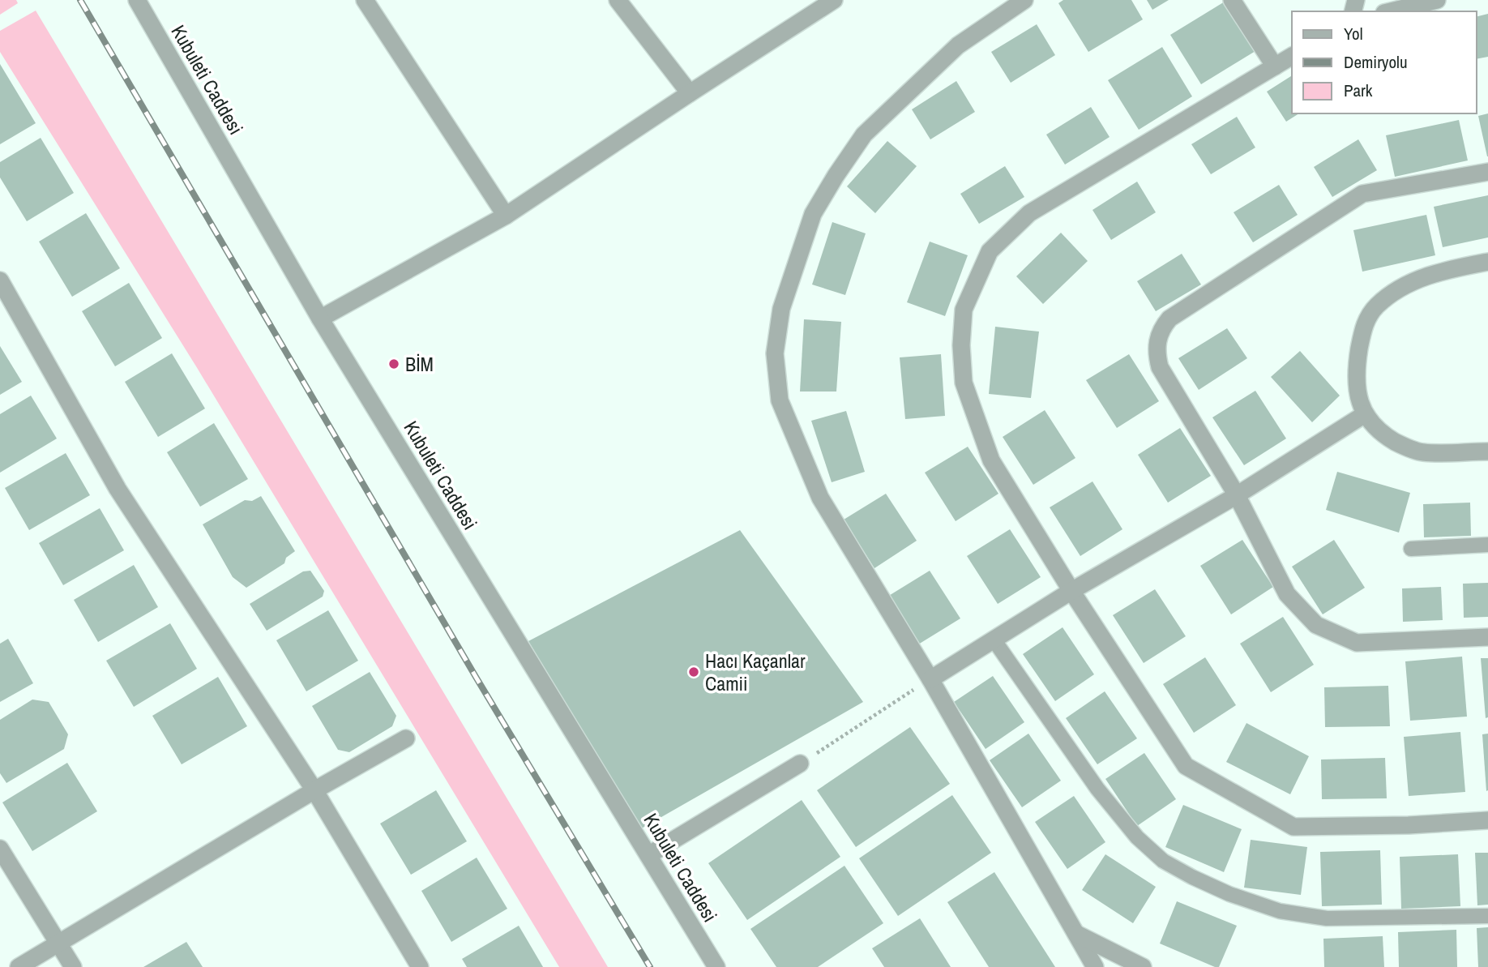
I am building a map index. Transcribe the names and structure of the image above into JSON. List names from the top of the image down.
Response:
{
  "streets": {
    "street": ["Kubuleti Caddesi"]
  },
  "places": ["BİM", "Hacı Kaçanlar Camii"],
  "legend": ["Yol", "Demiryolu", "Park"]
}
